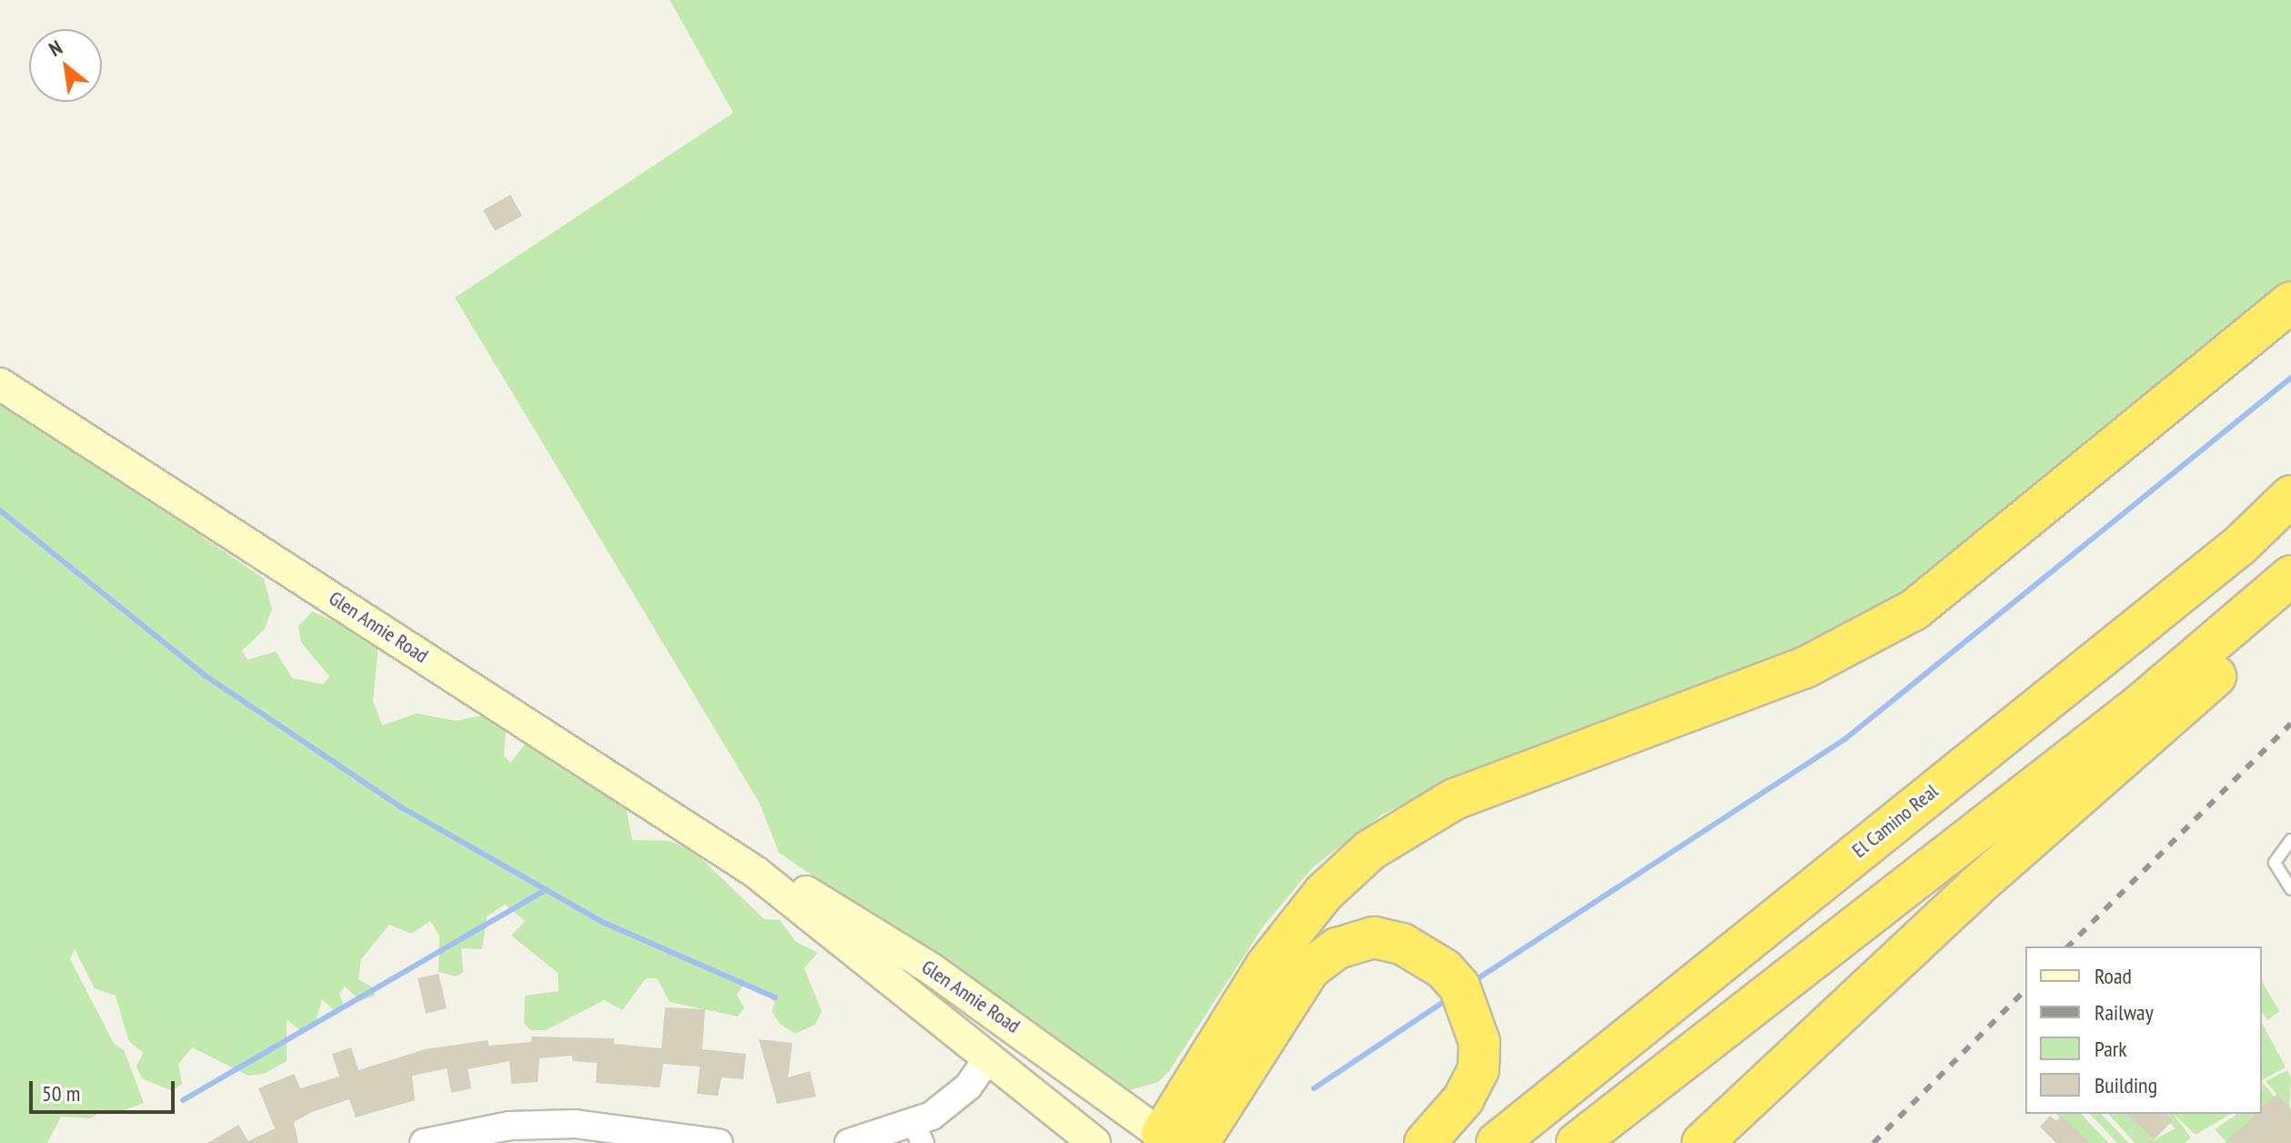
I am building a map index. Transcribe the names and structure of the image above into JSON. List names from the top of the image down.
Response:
{
  "streets": {
    "highway": ["El Camino Real"],
    "main road": ["Glen Annie Road"]
  },
  "legend": [
    "Road",
    "Railway",
    "Park",
    "Building"
  ],
  "scale_bar": "50 m",
  "north": "top left"
}
